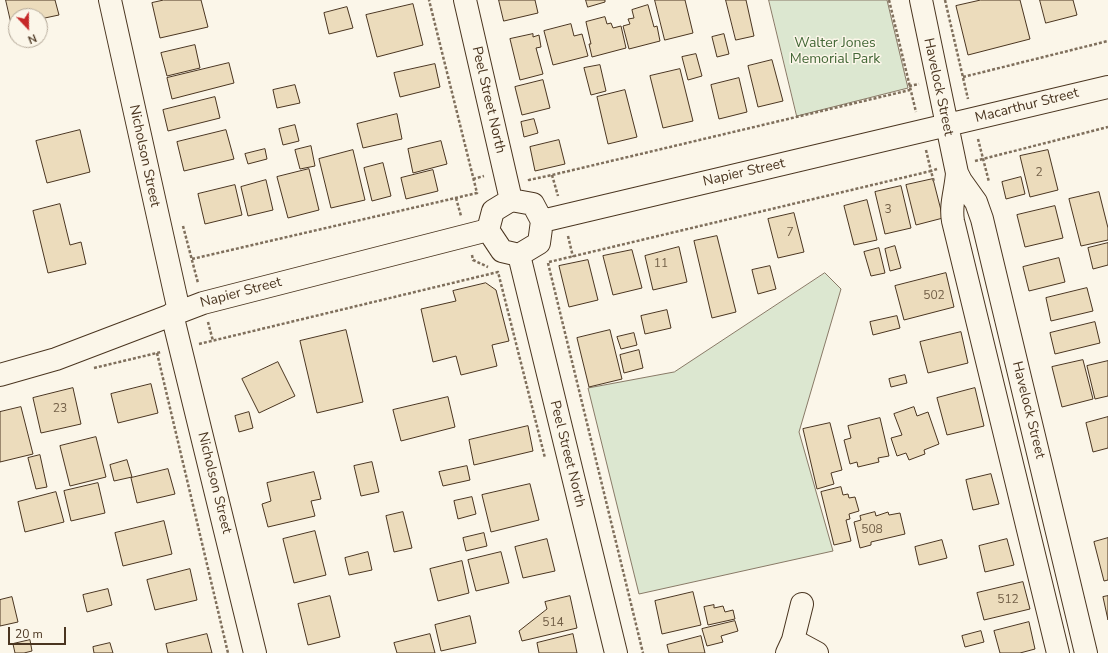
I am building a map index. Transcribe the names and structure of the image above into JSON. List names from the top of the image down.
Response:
{
  "streets": {
    "street": [
      "Havelock Street",
      "Peel Street North",
      "Macarthur Street",
      "Nicholson Street",
      "Napier Street"
    ]
  },
  "crossings": [
    ["Havelock Street", "Macarthur Street"],
    ["Havelock Street", "Napier Street"],
    ["Peel Street North", "Napier Street"],
    ["Macarthur Street", "Napier Street"],
    ["Nicholson Street", "Napier Street"]
  ],
  "parks": ["Walter Jones Memorial Park"],
  "house_numbers": [
    "2",
    "3",
    "7",
    "11",
    "502",
    "23",
    "508",
    "512",
    "514"
  ],
  "scale_bar": "20 m",
  "north": "bottom"
}
